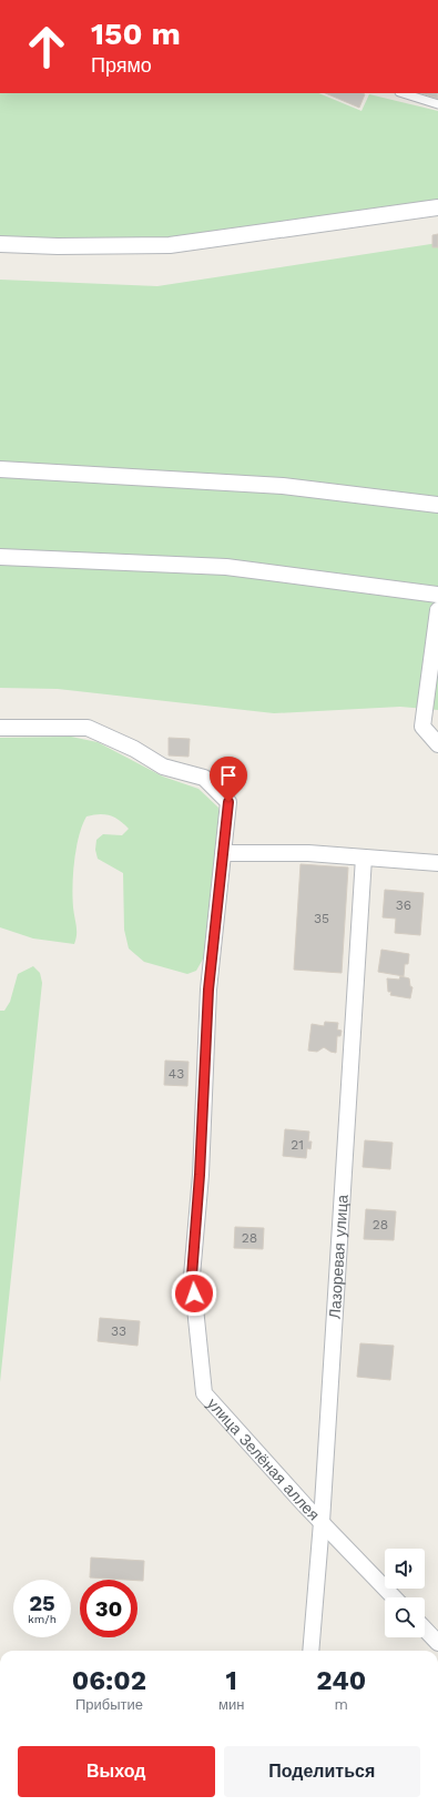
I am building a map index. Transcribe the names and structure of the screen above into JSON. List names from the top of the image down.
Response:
{
  "streets": {
    "street": ["Лазоревая улица", "улица Зелёная аллея"]
  },
  "crossings": [
    ["Лазоревая улица", "улица Зелёная аллея"]
  ],
  "house_numbers": [
    "36",
    "35",
    "43",
    "21",
    "28",
    "28",
    "33"
  ],
  "page": {
    "turn": ["150 m", "Прямо"],
    "speed": "25 km/h",
    "limit": "30",
    "eta": [
      "06:02",
      "Прибытие",
      "1",
      "мин",
      "240",
      "m"
    ],
    "buttons": ["Выход", "Поделиться"]
  }
}
